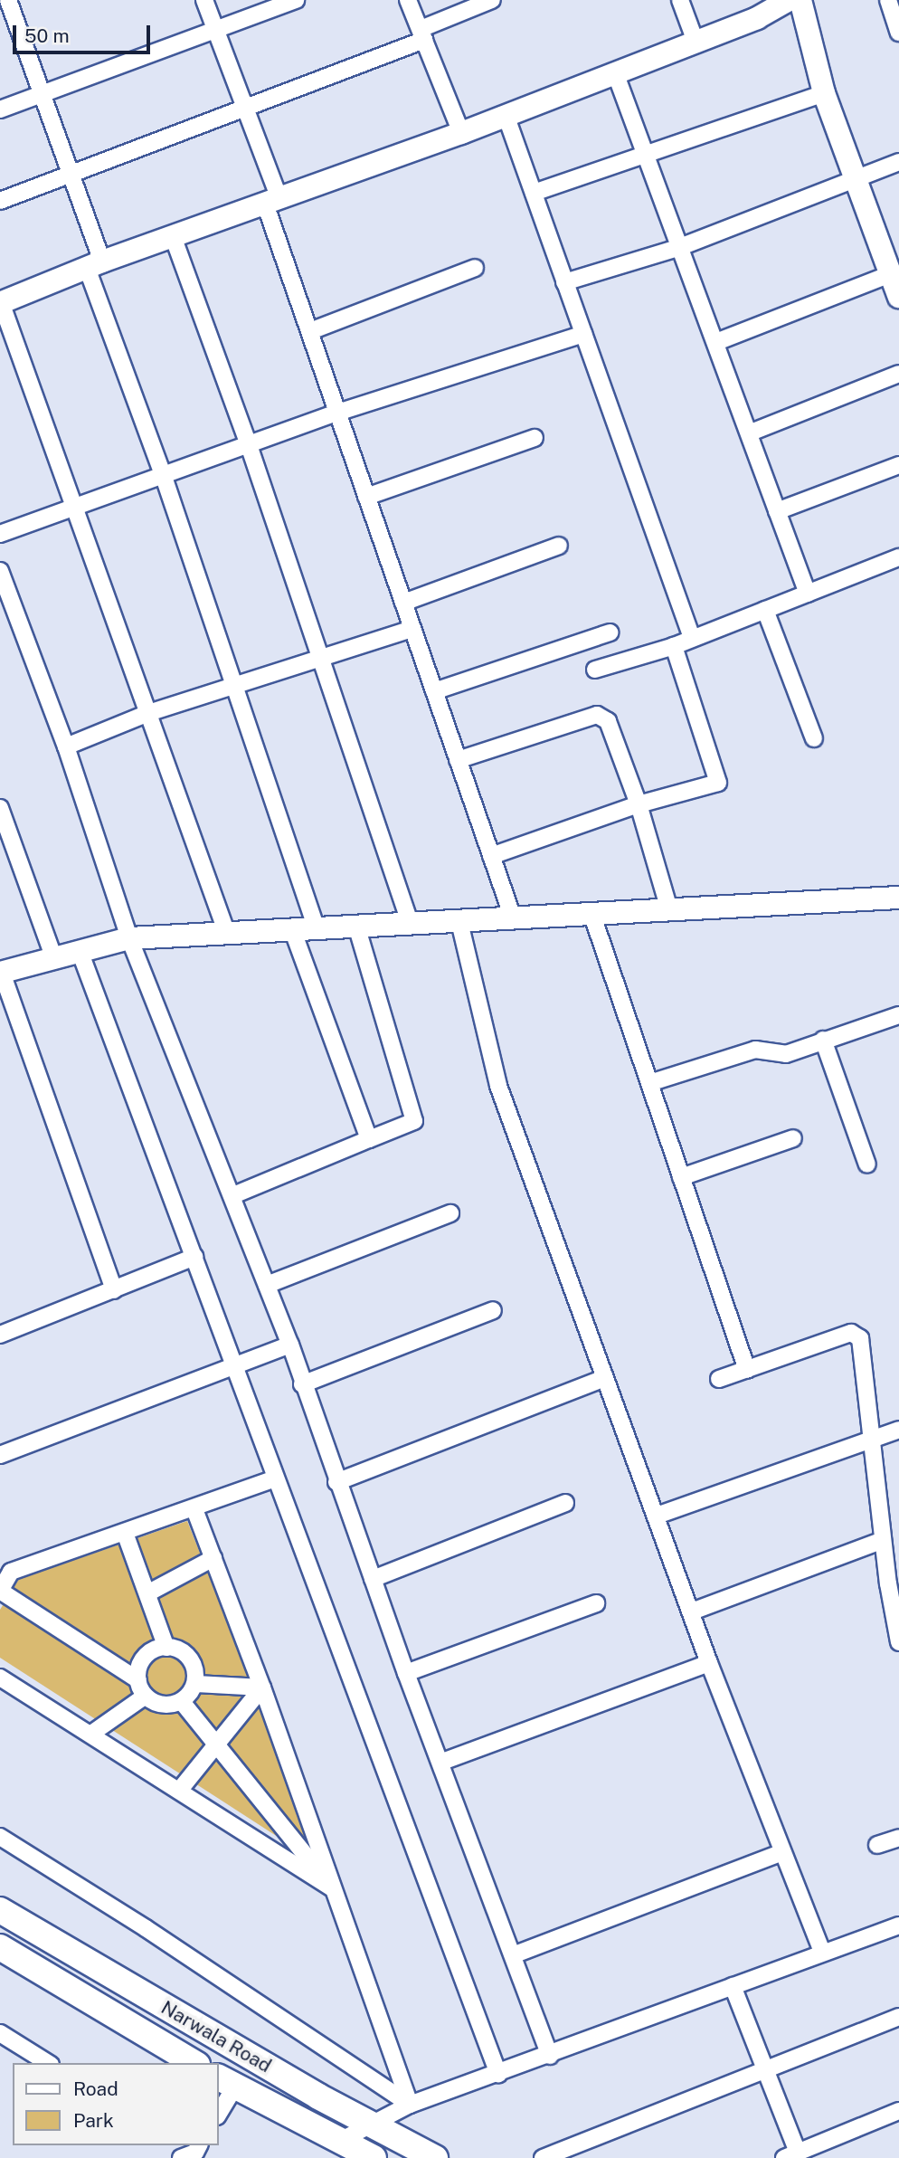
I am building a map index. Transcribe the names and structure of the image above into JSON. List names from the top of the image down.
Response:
{
  "streets": {
    "main road": ["Narwala Road"]
  },
  "legend": ["Road", "Park"],
  "scale_bar": "50 m"
}
